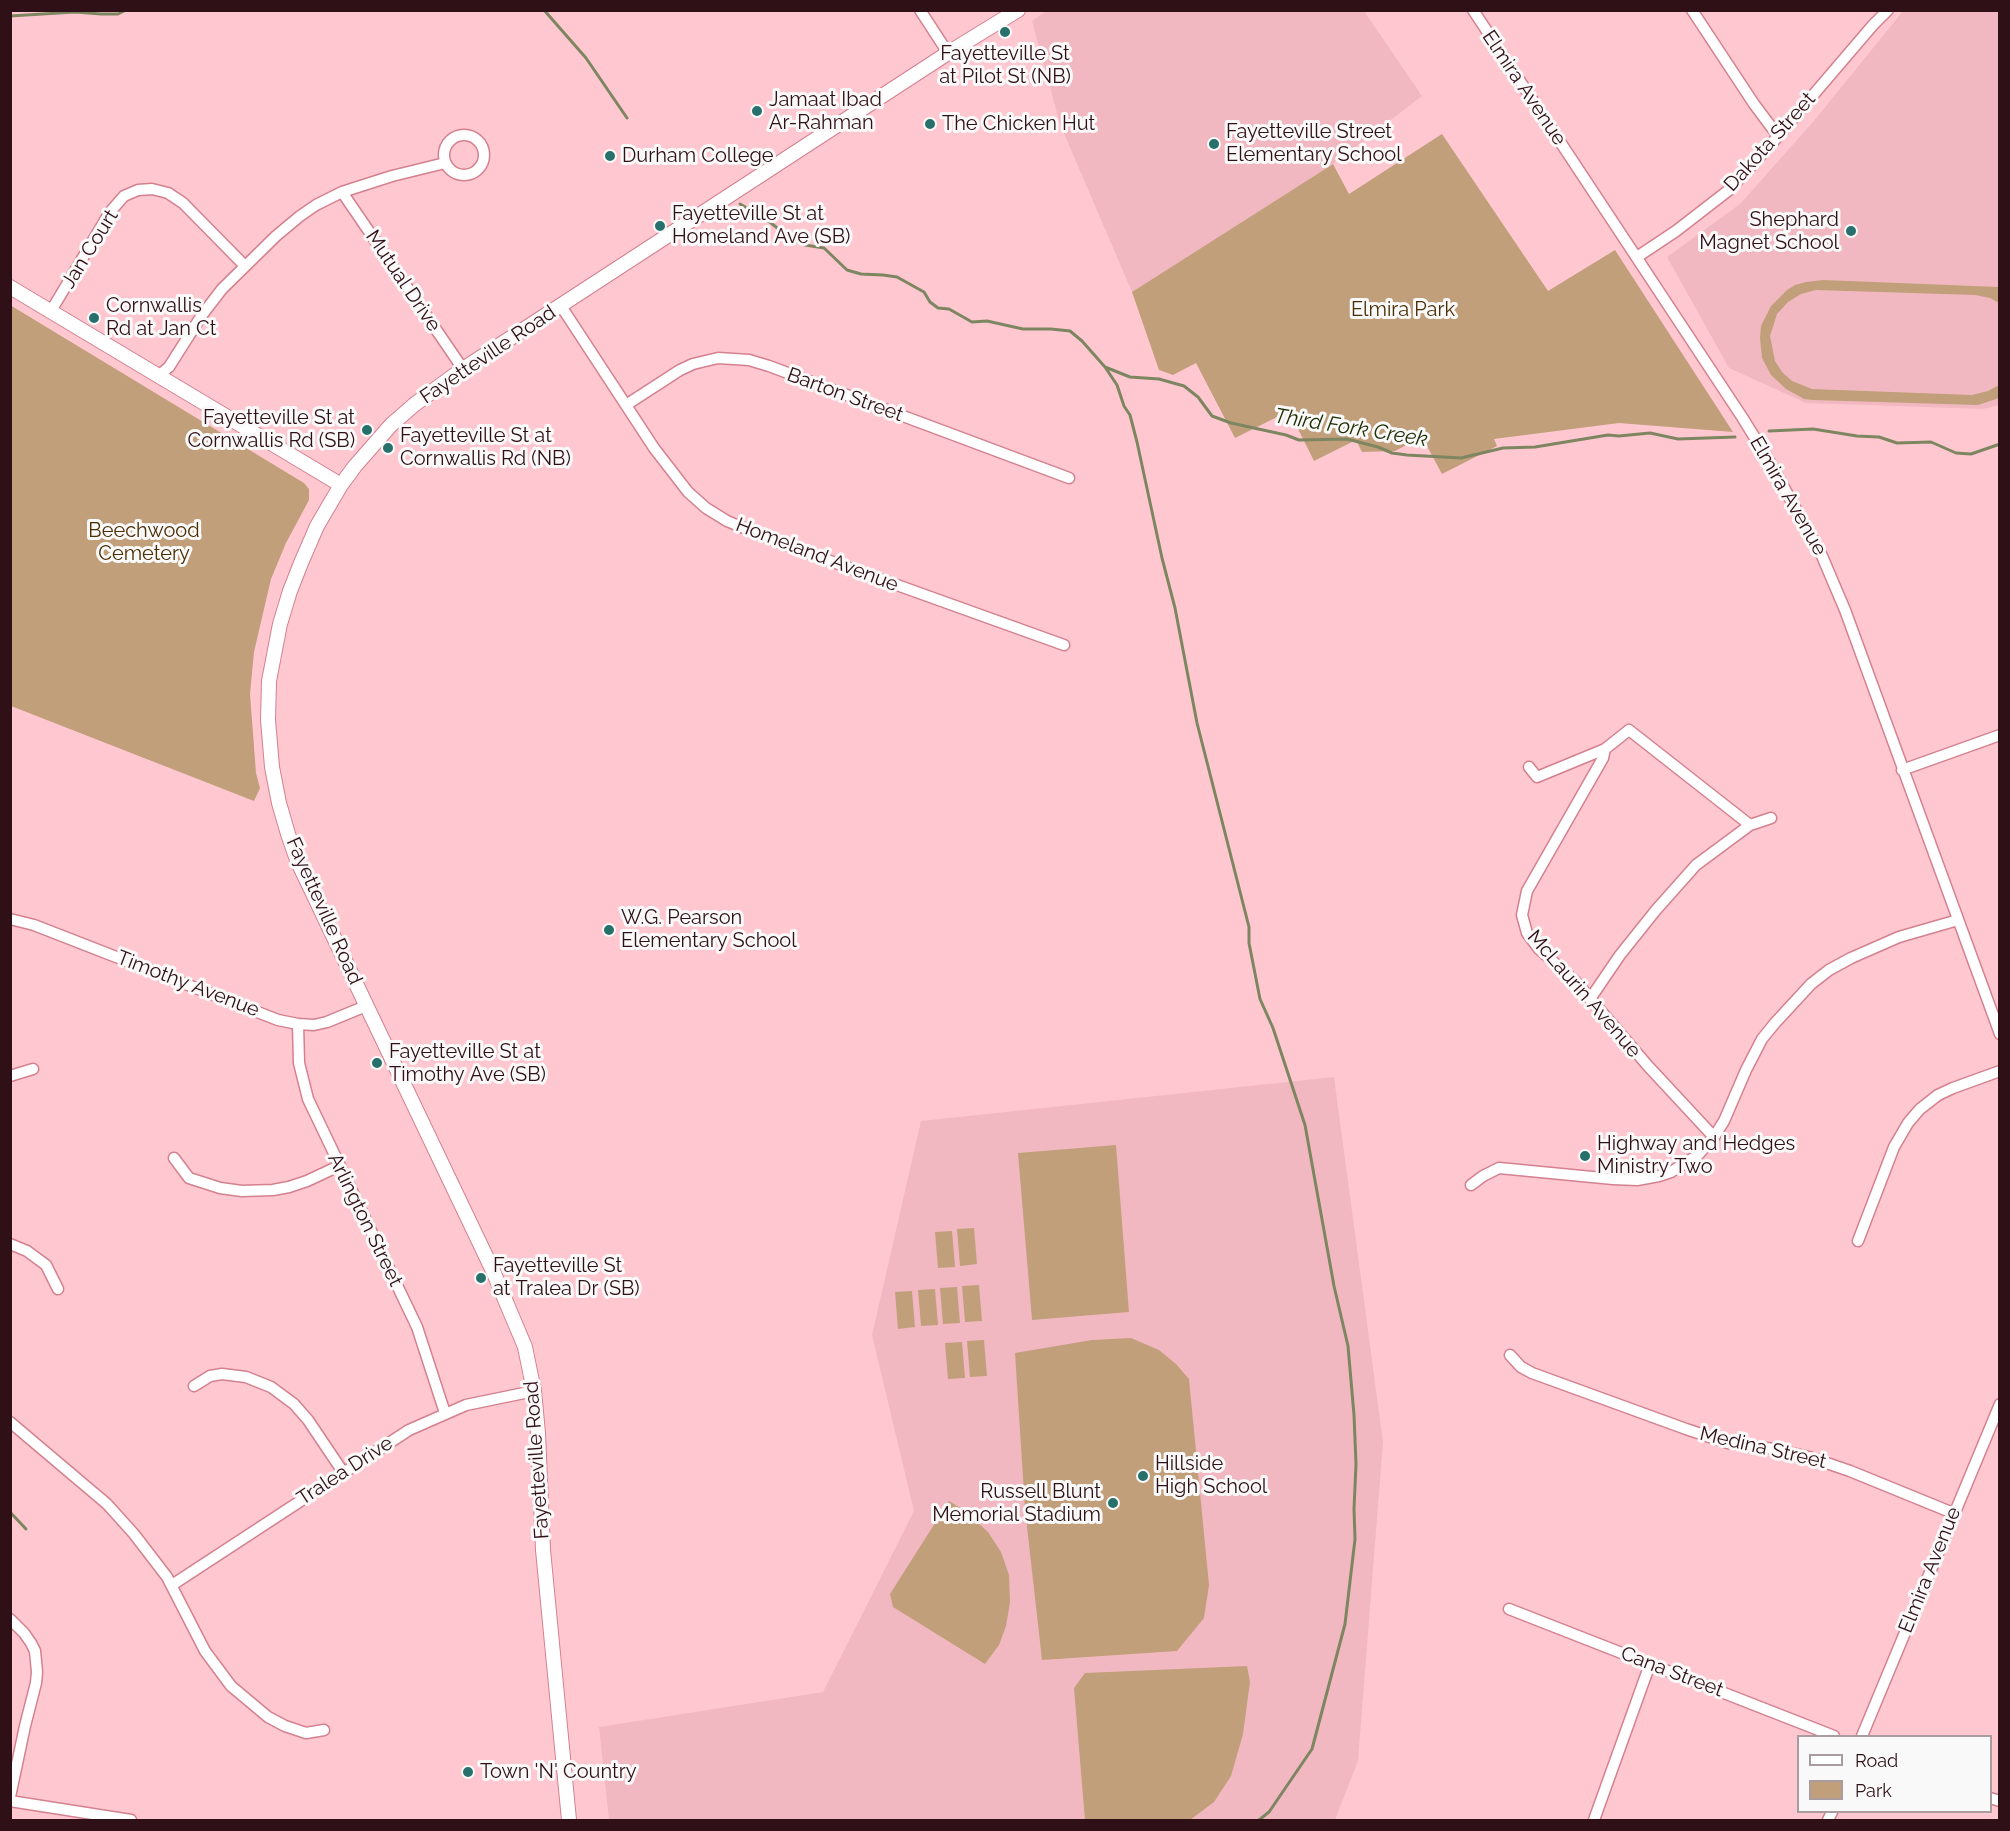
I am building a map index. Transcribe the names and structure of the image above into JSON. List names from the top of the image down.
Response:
{
  "streets": {
    "main road": ["Fayetteville Road"],
    "street": [
      "Elmira Avenue",
      "Dakota Street",
      "Jan Court",
      "Mutual Drive",
      "Barton Street",
      "Homeland Avenue",
      "Timothy Avenue",
      "McLaurin Avenue",
      "Arlington Street",
      "Medina Street",
      "Tralea Drive",
      "Cana Street"
    ]
  },
  "crossings": [
    ["Elmira Avenue", "Dakota Street"],
    ["Elmira Avenue", "Medina Street"],
    ["Mutual Drive", "Fayetteville Road"],
    ["Fayetteville Road", "Homeland Avenue"],
    ["Fayetteville Road", "Timothy Avenue"],
    ["Fayetteville Road", "Tralea Drive"],
    ["Barton Street", "Homeland Avenue"],
    ["Timothy Avenue", "Arlington Street"],
    ["Arlington Street", "Tralea Drive"]
  ],
  "water": ["Third Fork Creek"],
  "parks": ["Elmira Park", "Beechwood Cemetery"],
  "places": [
    "Fayetteville St at Pilot St (NB)",
    "Jamaat Ibad Ar-Rahman",
    "The Chicken Hut",
    "Fayetteville Street Elementary School",
    "Durham College",
    "Fayetteville St at Homeland Ave (SB)",
    "Shephard Magnet School",
    "Cornwallis Rd at Jan Ct",
    "Fayetteville St at Cornwallis Rd (SB)",
    "Fayetteville St at Cornwallis Rd (NB)",
    "W.G. Pearson Elementary School",
    "Fayetteville St at Timothy Ave (SB)",
    "Highway and Hedges Ministry Two",
    "Fayetteville St at Tralea Dr (SB)",
    "Hillside High School",
    "Russell Blunt Memorial Stadium",
    "Town 'N' Country"
  ],
  "legend": ["Road", "Park"]
}
